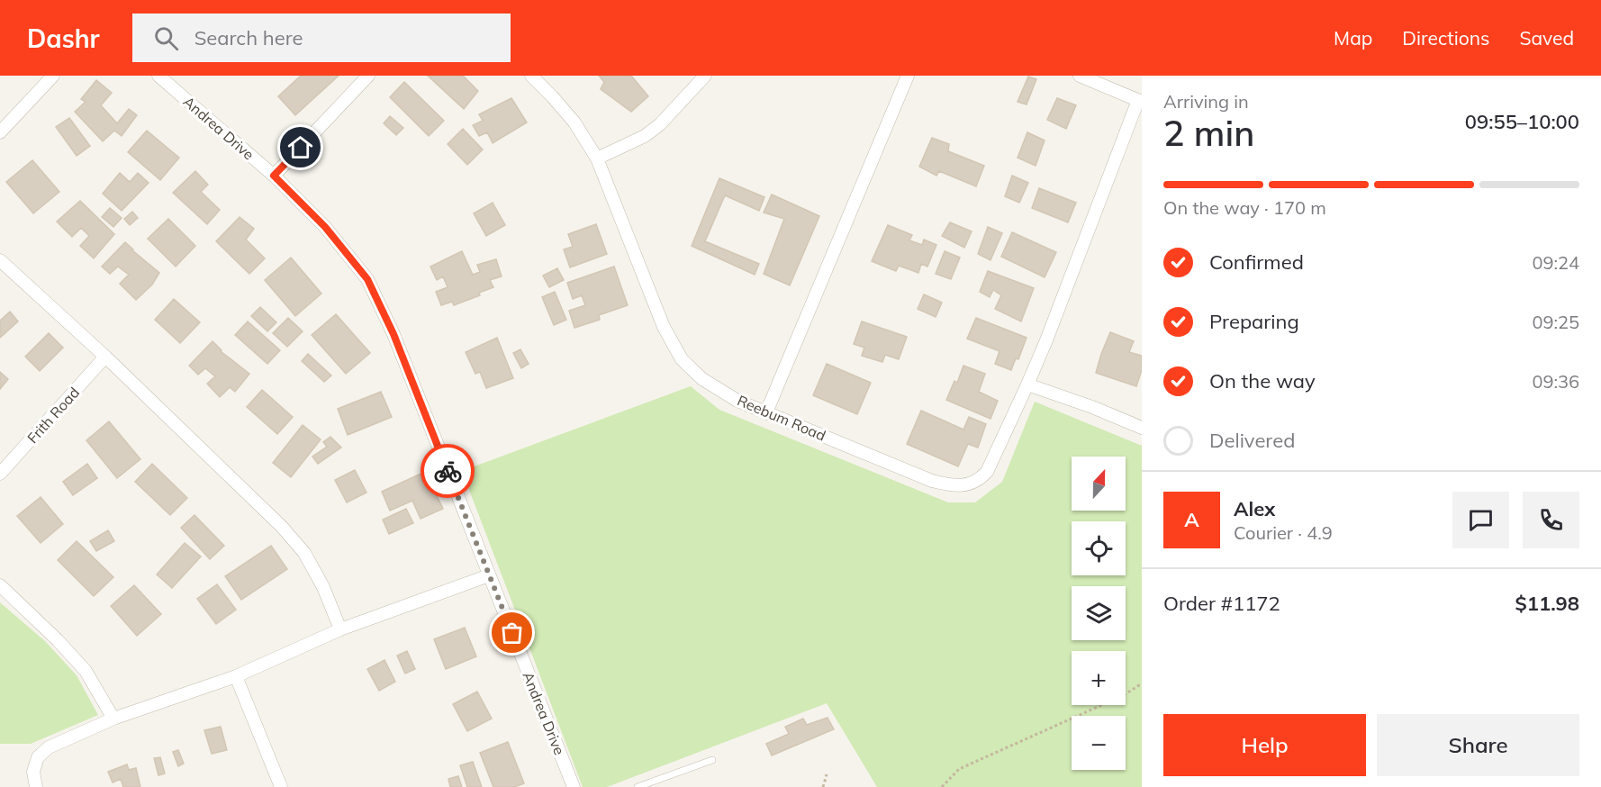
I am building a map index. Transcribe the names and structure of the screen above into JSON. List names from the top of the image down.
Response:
{
  "streets": {
    "street": ["Andrea Drive", "Frith Road", "Reebum Road"]
  },
  "north": "top",
  "page": {
    "header": "Dashr",
    "search": "Search here",
    "nav": ["Map", "Directions", "Saved"],
    "heading": ["2 min", "Arriving in", "09:55–10:00"],
    "panel": [
      "Alex",
      "Courier · 4.9",
      "Order #1172",
      "$11.98"
    ],
    "bar": "On the way · 170 m",
    "list": [
      ["Confirmed", "09:24"],
      ["Preparing", "09:25"],
      ["On the way", "09:36"],
      "Delivered"
    ],
    "map_buttons": ["+", "−"],
    "round": "A",
    "buttons": ["Help", "Share"]
  }
}
